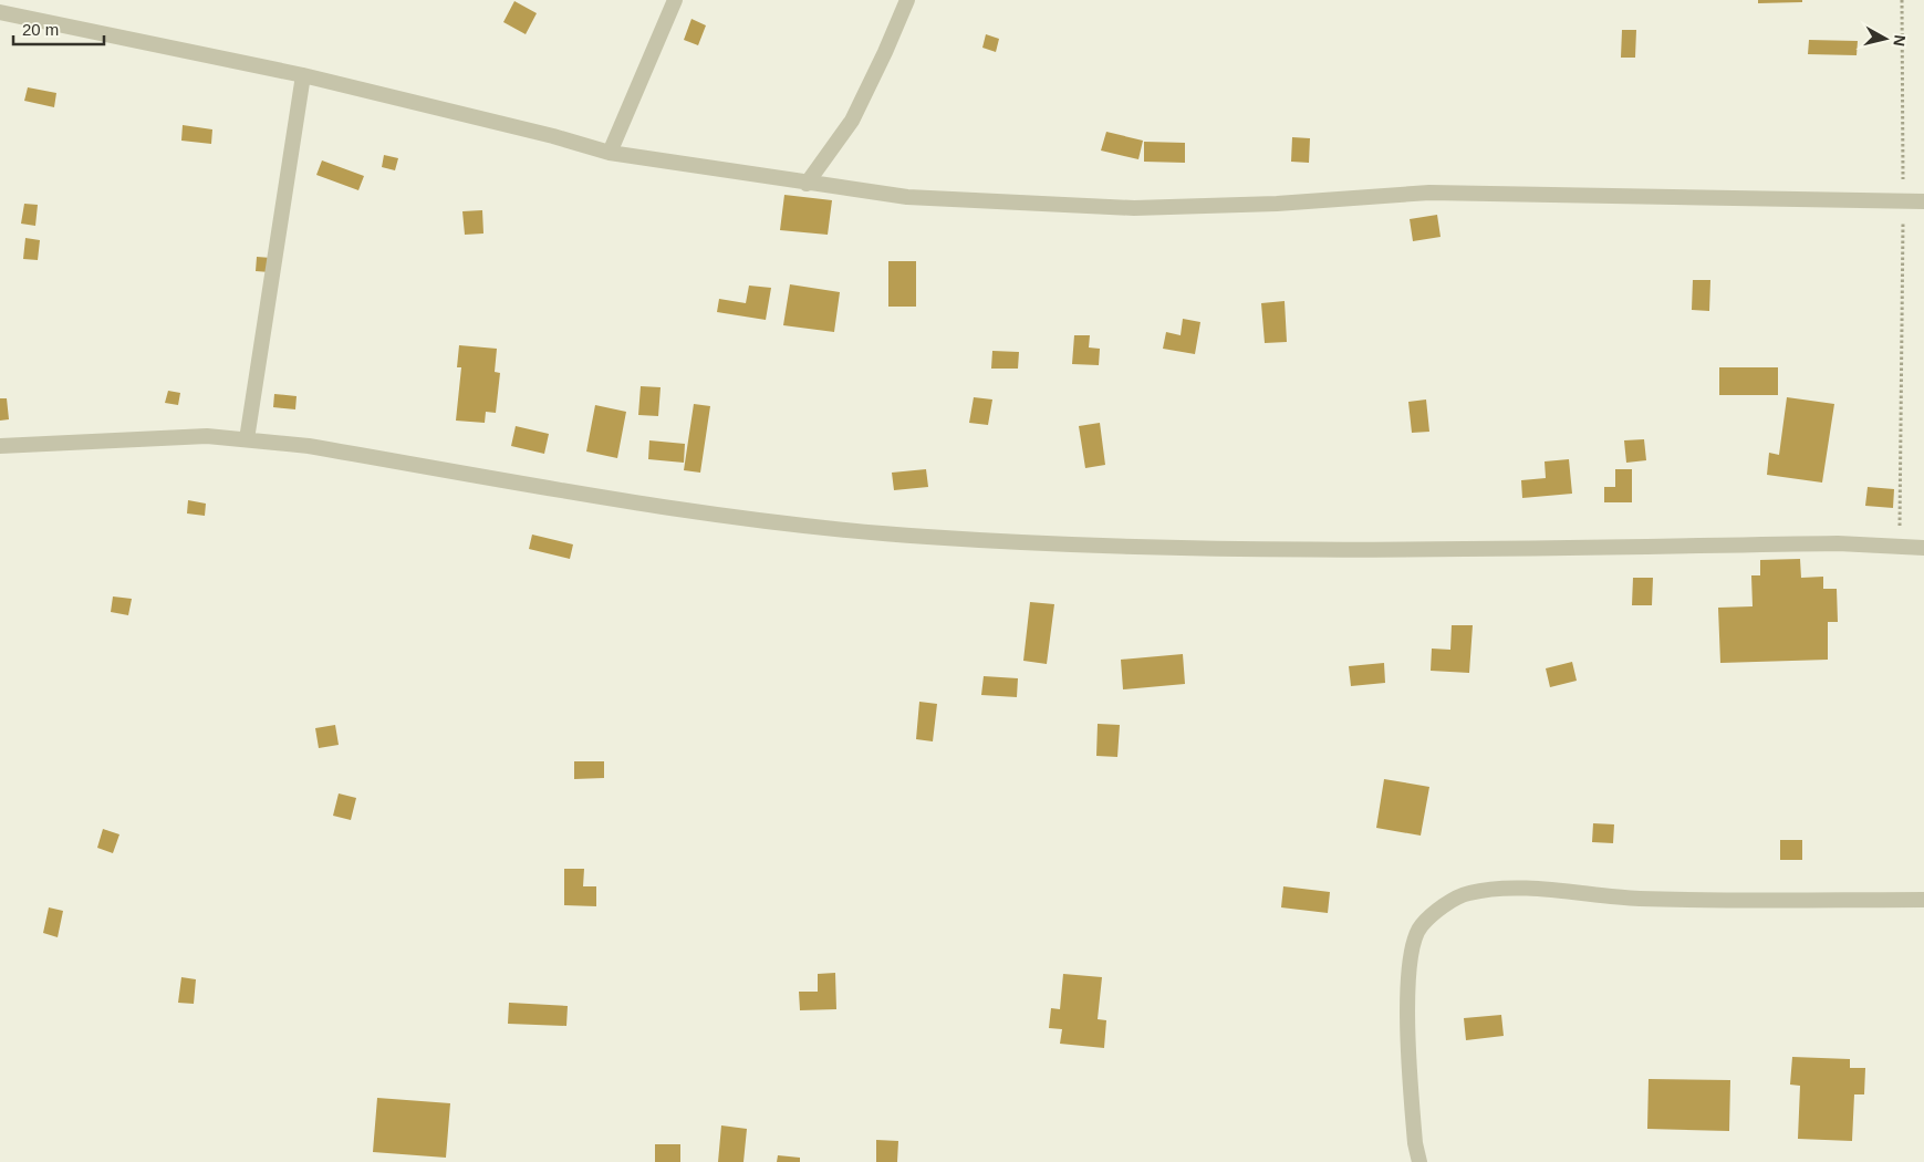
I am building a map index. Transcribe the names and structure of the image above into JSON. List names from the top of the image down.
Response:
{
  "scale_bar": "20 m",
  "north": "right"
}
